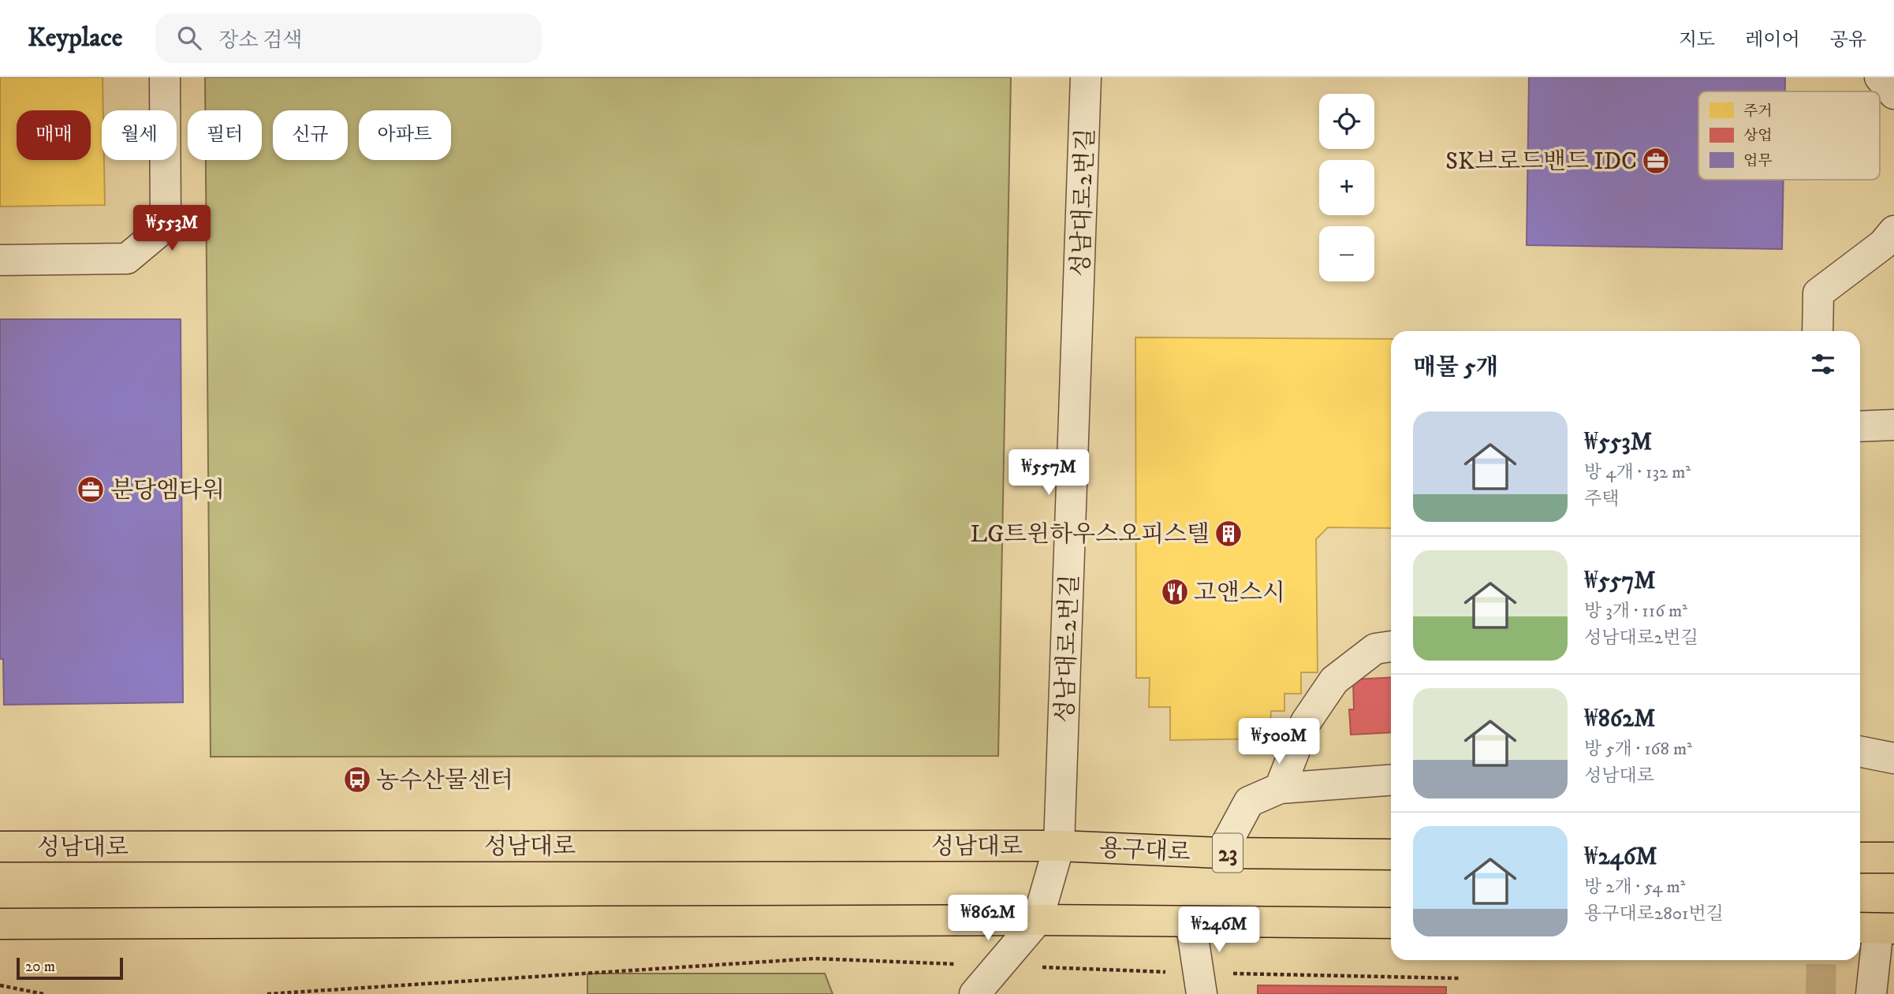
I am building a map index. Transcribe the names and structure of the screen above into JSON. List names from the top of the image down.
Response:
{
  "streets": {
    "main road": ["성남대로", "용구대로", "23"],
    "street": ["성남대로2번길"]
  },
  "crossings": [
    ["성남대로2번길", "성남대로"],
    ["성남대로2번길", "용구대로"],
    ["성남대로", "용구대로"]
  ],
  "places": {
    "office": ["SK브로드밴드 IDC", "분당엠타워"],
    "building": ["LG트윈하우스오피스텔"],
    "restaurant": ["고앤스시"],
    "bus stop": ["농수산물센터"]
  },
  "legend": ["주거", "상업", "업무"],
  "scale_bar": "20 m",
  "page": {
    "header": "Keyplace",
    "search": "장소 검색",
    "nav": ["지도", "레이어", "공유"],
    "map_buttons": ["+", "−"],
    "chip": [
      "매매",
      "월세",
      "필터",
      "신규",
      "아파트"
    ],
    "price": [
      "₩553M",
      "₩557M",
      "₩500M",
      "₩862M",
      "₩246M"
    ],
    "heading": "매물 5개",
    "list": [
      {
        "name": "₩553M",
        "note": "방 4개 · 132 m² · 주택"
      },
      {
        "name": "₩557M",
        "note": "방 3개 · 116 m² · 성남대로2번길"
      },
      {
        "name": "₩862M",
        "note": "방 5개 · 168 m² · 성남대로"
      },
      {
        "name": "₩246M",
        "note": "방 2개 · 54 m² · 용구대로2801번길"
      }
    ],
    "scale": "20 m"
  }
}
